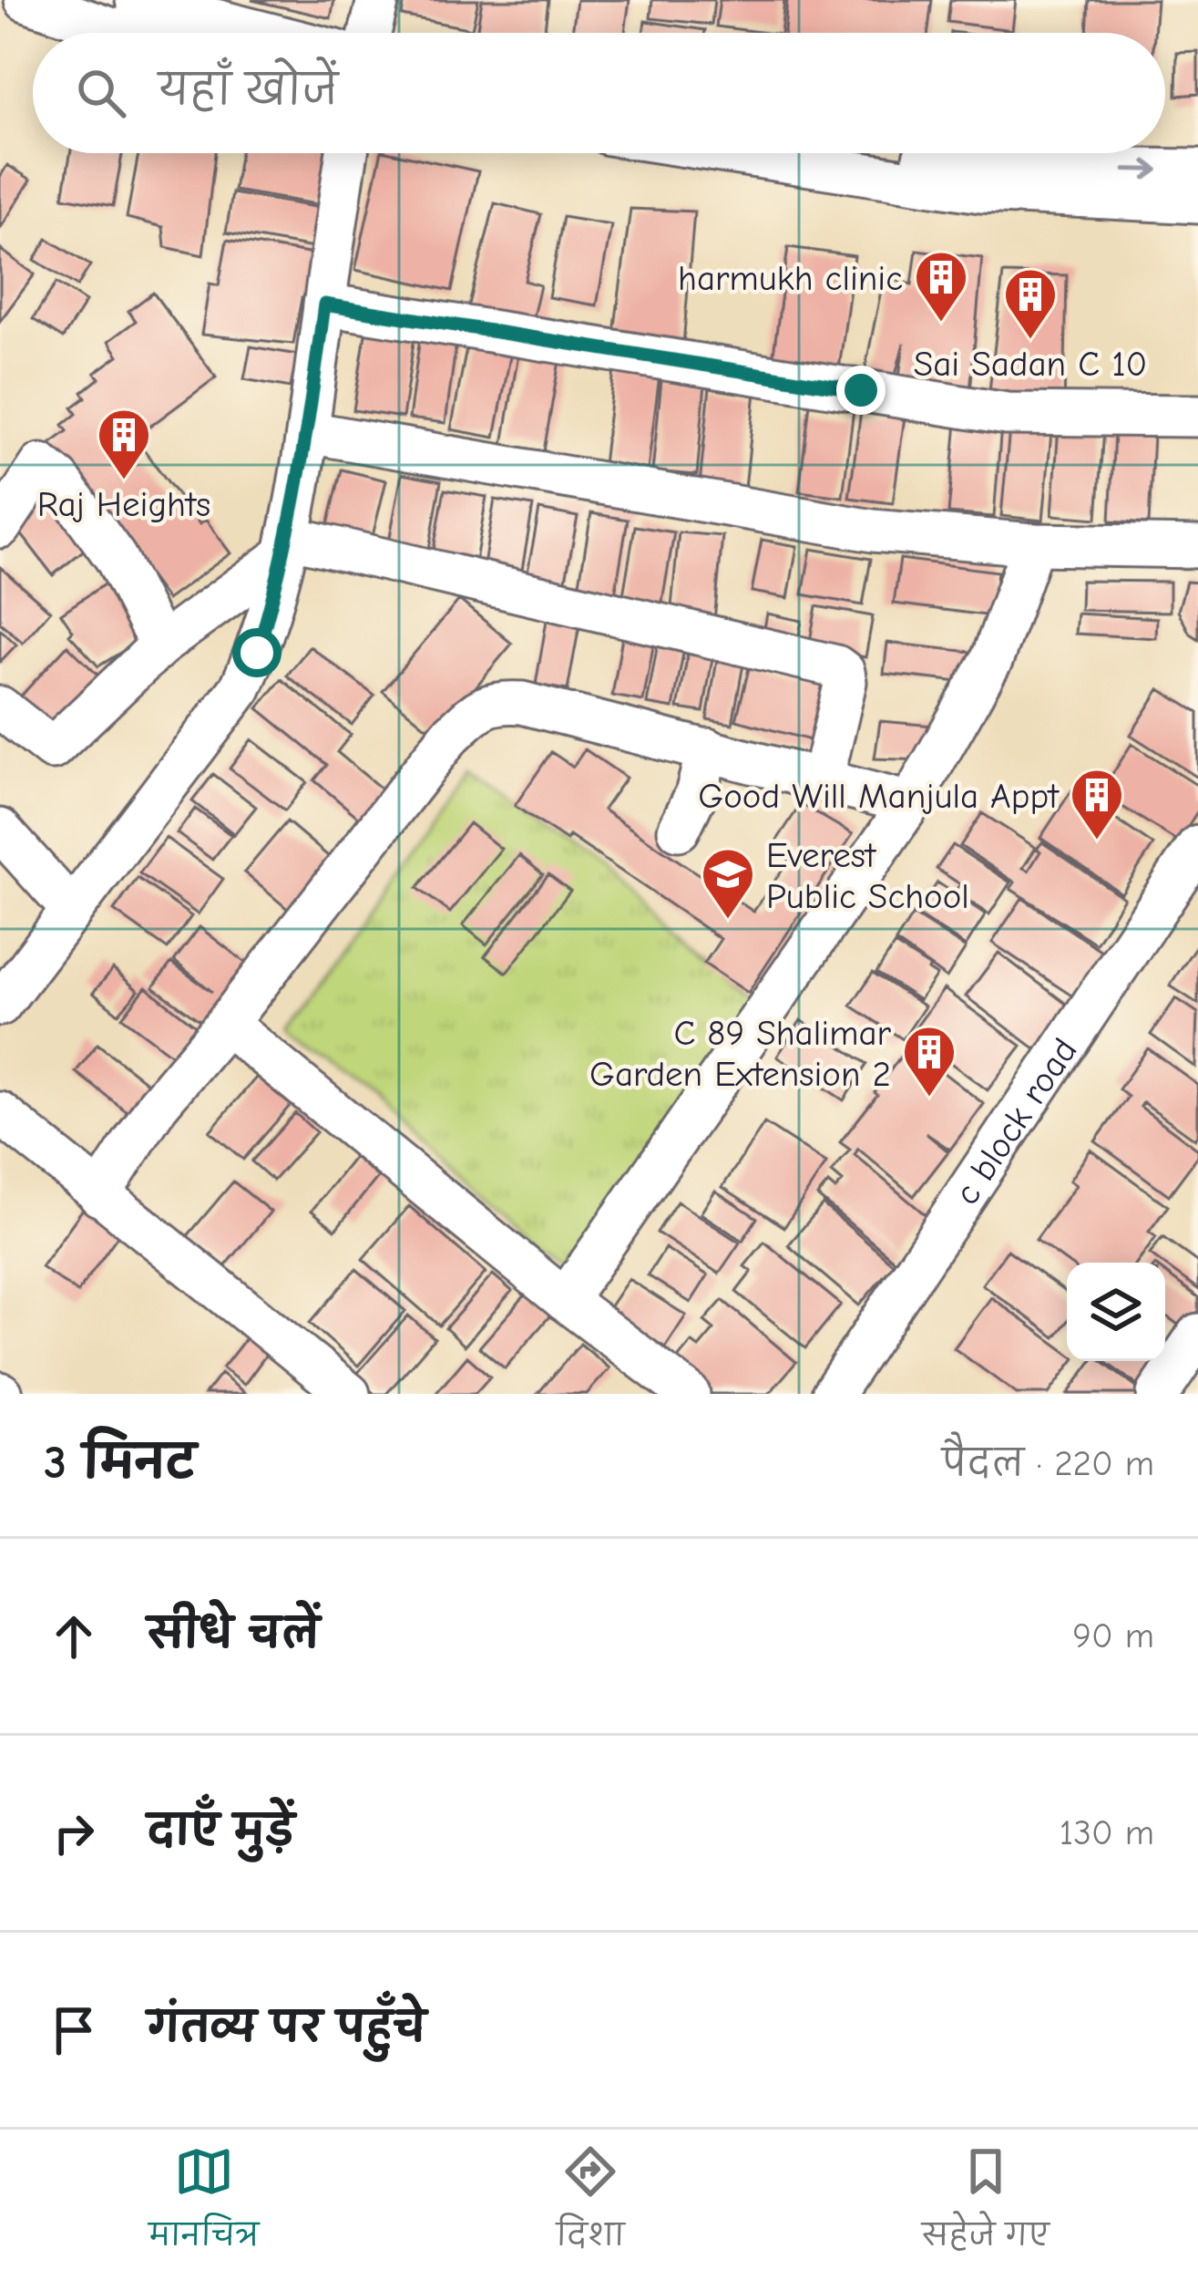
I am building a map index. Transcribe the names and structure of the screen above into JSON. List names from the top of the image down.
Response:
{
  "streets": {
    "street": ["c block road"]
  },
  "places": {
    "building": [
      "harmukh clinic",
      "Sai Sadan C 10",
      "Raj Heights",
      "Good Will Manjula Appt",
      "C 89 Shalimar Garden Extension 2"
    ],
    "school or university": ["Everest Public School"]
  },
  "page": {
    "search": "यहाँ खोजें",
    "heading": ["3 मिनट", "पैदल · 220 m"],
    "list": [
      ["सीधे चलें", "90 m"],
      ["दाएँ मुड़ें", "130 m"],
      "गंतव्य पर पहुँचे"
    ],
    "nav": ["मानचित्र", "दिशा", "सहेजे गए"]
  }
}
